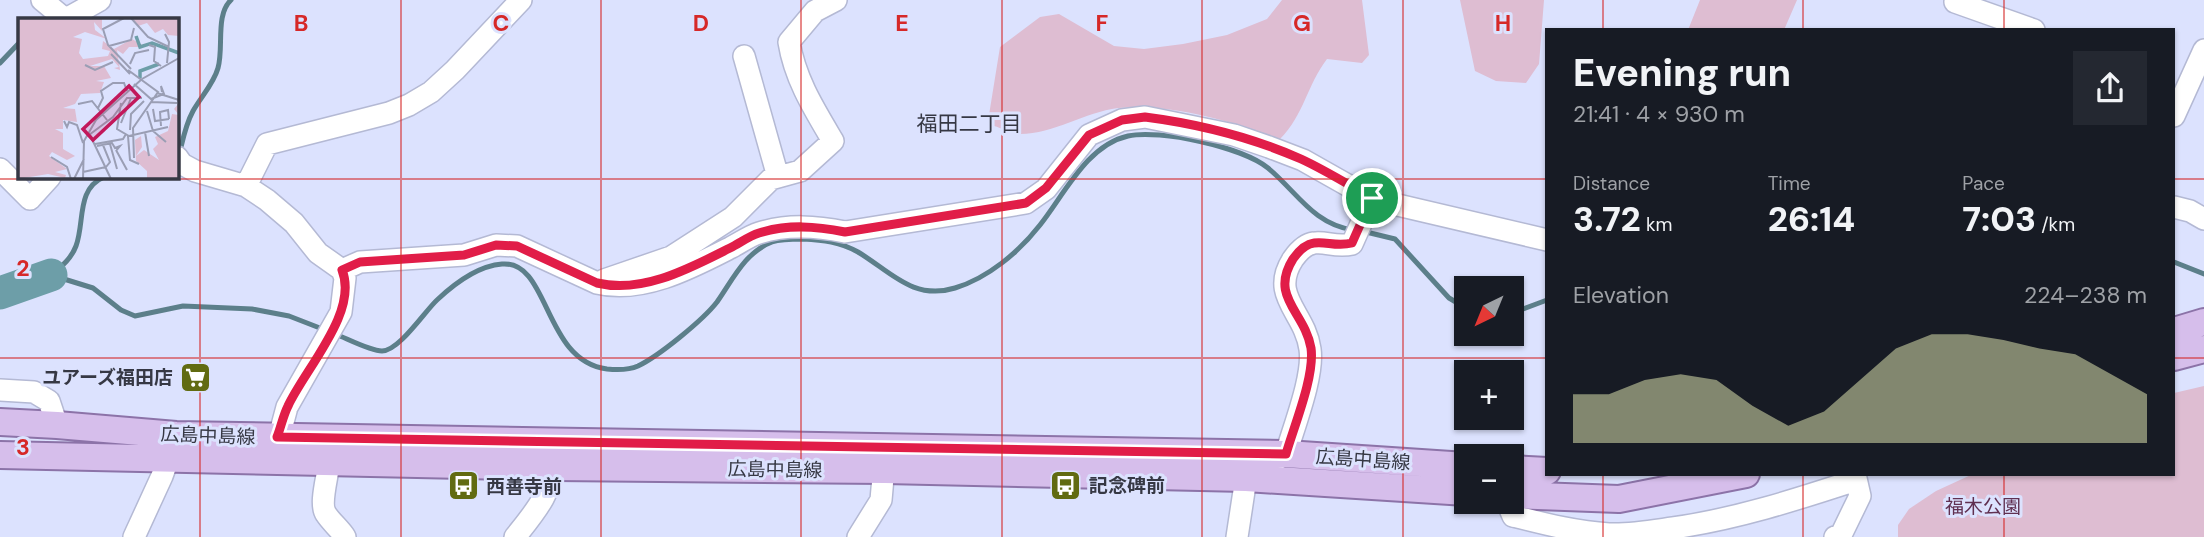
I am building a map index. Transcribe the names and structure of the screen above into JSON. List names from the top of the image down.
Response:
{
  "streets": {
    "main road": ["広島中島線"]
  },
  "districts": ["福田二丁目"],
  "parks": ["福木公園"],
  "places": {
    "supermarket": ["ユアーズ福田店"],
    "bus stop": ["記念碑前", "西善寺前"]
  },
  "north": "bottom left",
  "page": {
    "heading": ["Evening run", "21:41 · 4 × 930 m"],
    "stats": [
      ["Distance", "3.72 km"],
      ["Time", "26:14"],
      ["Pace", "7:03 /km"]
    ],
    "chart": ["Elevation", "224–238 m"],
    "map_buttons": ["+", "−"]
  },
  "grid": {
    "columns": [
      "B",
      "C",
      "D",
      "E",
      "F",
      "G",
      "H"
    ],
    "rows": ["2", "3"]
  }
}
